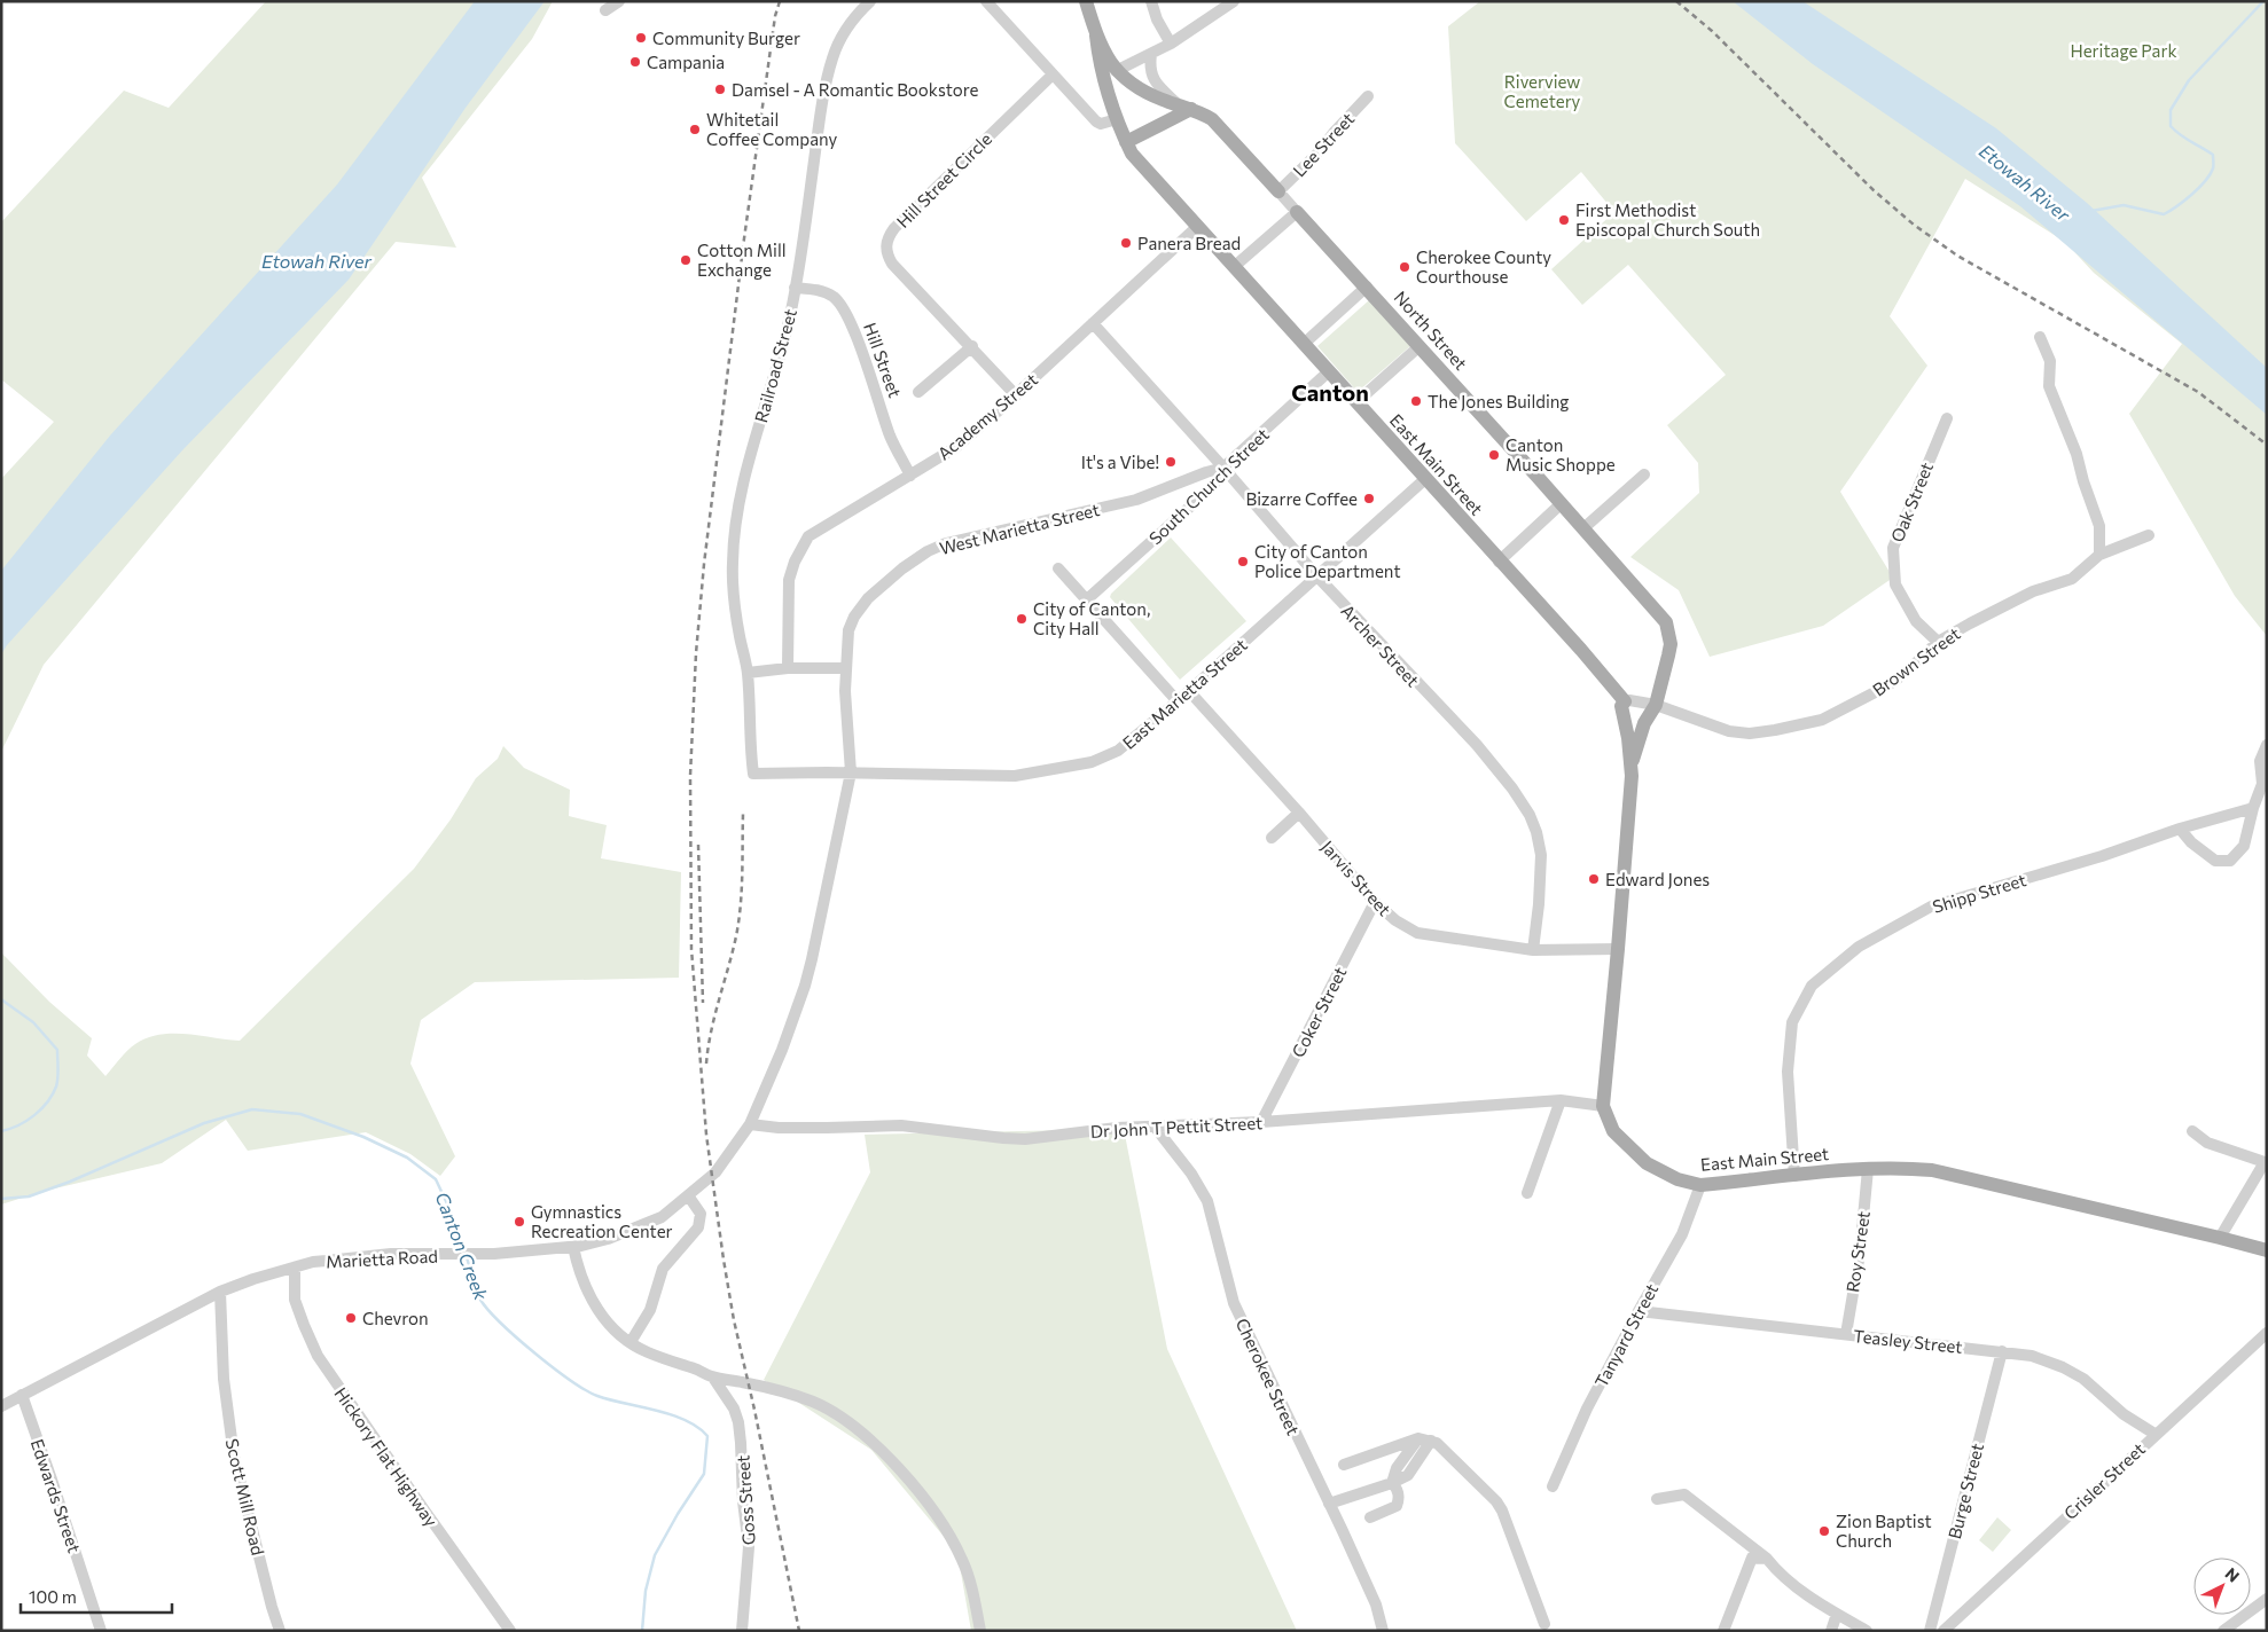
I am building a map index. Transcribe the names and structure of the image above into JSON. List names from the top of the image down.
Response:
{
  "streets": {
    "main road": ["North Street", "East Main Street"],
    "street": [
      "Lee Street",
      "Hill Street Circle",
      "Hill Street",
      "Railroad Street",
      "Academy Street",
      "South Church Street",
      "Oak Street",
      "West Marietta Street",
      "Archer Street",
      "Brown Street",
      "East Marietta Street",
      "Jarvis Street",
      "Shipp Street",
      "Coker Street",
      "Dr John T Pettit Street",
      "Roy Street",
      "Marietta Road",
      "Tanyard Street",
      "Teasley Street",
      "Cherokee Street",
      "Hickory Flat Highway",
      "Crisler Street",
      "Burge Street",
      "Edwards Street",
      "Scott Mill Road",
      "Goss Street"
    ]
  },
  "crossings": [
    ["Lee Street", "North Street"],
    ["Hill Street Circle", "Academy Street"],
    ["North Street", "East Main Street"],
    ["North Street", "Brown Street"],
    ["Hill Street", "Railroad Street"],
    ["Hill Street", "Academy Street"],
    ["Railroad Street", "West Marietta Street"],
    ["Railroad Street", "East Marietta Street"],
    ["Academy Street", "East Main Street"],
    ["Academy Street", "Archer Street"],
    ["East Main Street", "South Church Street"],
    ["East Main Street", "East Marietta Street"],
    ["East Main Street", "Shipp Street"],
    ["East Main Street", "Dr John T Pettit Street"],
    ["East Main Street", "Roy Street"],
    ["East Main Street", "Tanyard Street"],
    ["South Church Street", "West Marietta Street"],
    ["South Church Street", "Archer Street"],
    ["Oak Street", "Brown Street"],
    ["West Marietta Street", "Archer Street"],
    ["West Marietta Street", "East Marietta Street"],
    ["West Marietta Street", "Dr John T Pettit Street"],
    ["West Marietta Street", "Marietta Road"],
    ["Archer Street", "East Marietta Street"],
    ["Archer Street", "Jarvis Street"],
    ["East Marietta Street", "Jarvis Street"],
    ["Jarvis Street", "Coker Street"],
    ["Coker Street", "Dr John T Pettit Street"],
    ["Dr John T Pettit Street", "Marietta Road"],
    ["Dr John T Pettit Street", "Cherokee Street"],
    ["Roy Street", "Teasley Street"],
    ["Marietta Road", "Hickory Flat Highway"],
    ["Marietta Road", "Edwards Street"],
    ["Marietta Road", "Scott Mill Road"],
    ["Tanyard Street", "Teasley Street"],
    ["Teasley Street", "Crisler Street"],
    ["Teasley Street", "Burge Street"]
  ],
  "districts": ["Canton"],
  "water": ["Etowah River", "Canton Creek"],
  "parks": ["Heritage Park", "Riverview Cemetery"],
  "places": [
    "Community Burger",
    "Campania",
    "Damsel - A Romantic Bookstore",
    "Whitetail Coffee Company",
    "First Methodist Episcopal Church South",
    "Panera Bread",
    "Cotton Mill Exchange",
    "Cherokee County Courthouse",
    "The Jones Building",
    "Canton Music Shoppe",
    "It's a Vibe!",
    "Bizarre Coffee",
    "City of Canton Police Department",
    "City of Canton, City Hall",
    "Edward Jones",
    "Gymnastics Recreation Center",
    "Chevron",
    "Zion Baptist Church"
  ],
  "scale_bar": "100 m",
  "north": "top right"
}
